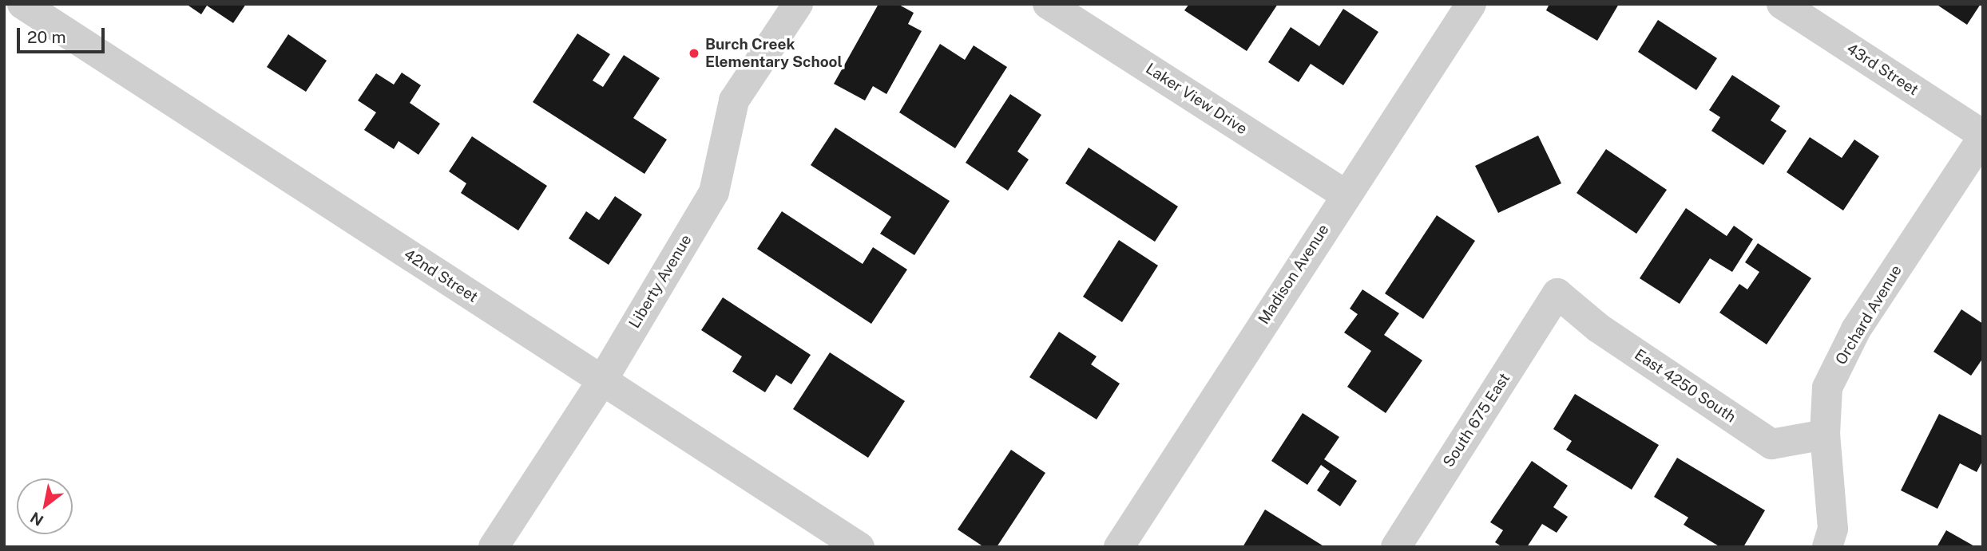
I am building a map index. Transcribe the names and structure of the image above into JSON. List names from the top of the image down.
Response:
{
  "streets": {
    "street": [
      "43rd Street",
      "Laker View Drive",
      "Madison Avenue",
      "42nd Street",
      "Liberty Avenue",
      "Orchard Avenue",
      "East 4250 South",
      "South 675 East"
    ]
  },
  "crossings": [
    ["43rd Street", "Orchard Avenue"],
    ["Laker View Drive", "Madison Avenue"],
    ["42nd Street", "Liberty Avenue"],
    ["Orchard Avenue", "East 4250 South"],
    ["East 4250 South", "South 675 East"]
  ],
  "places": ["Burch Creek Elementary School"],
  "scale_bar": "20 m",
  "north": "bottom left"
}
